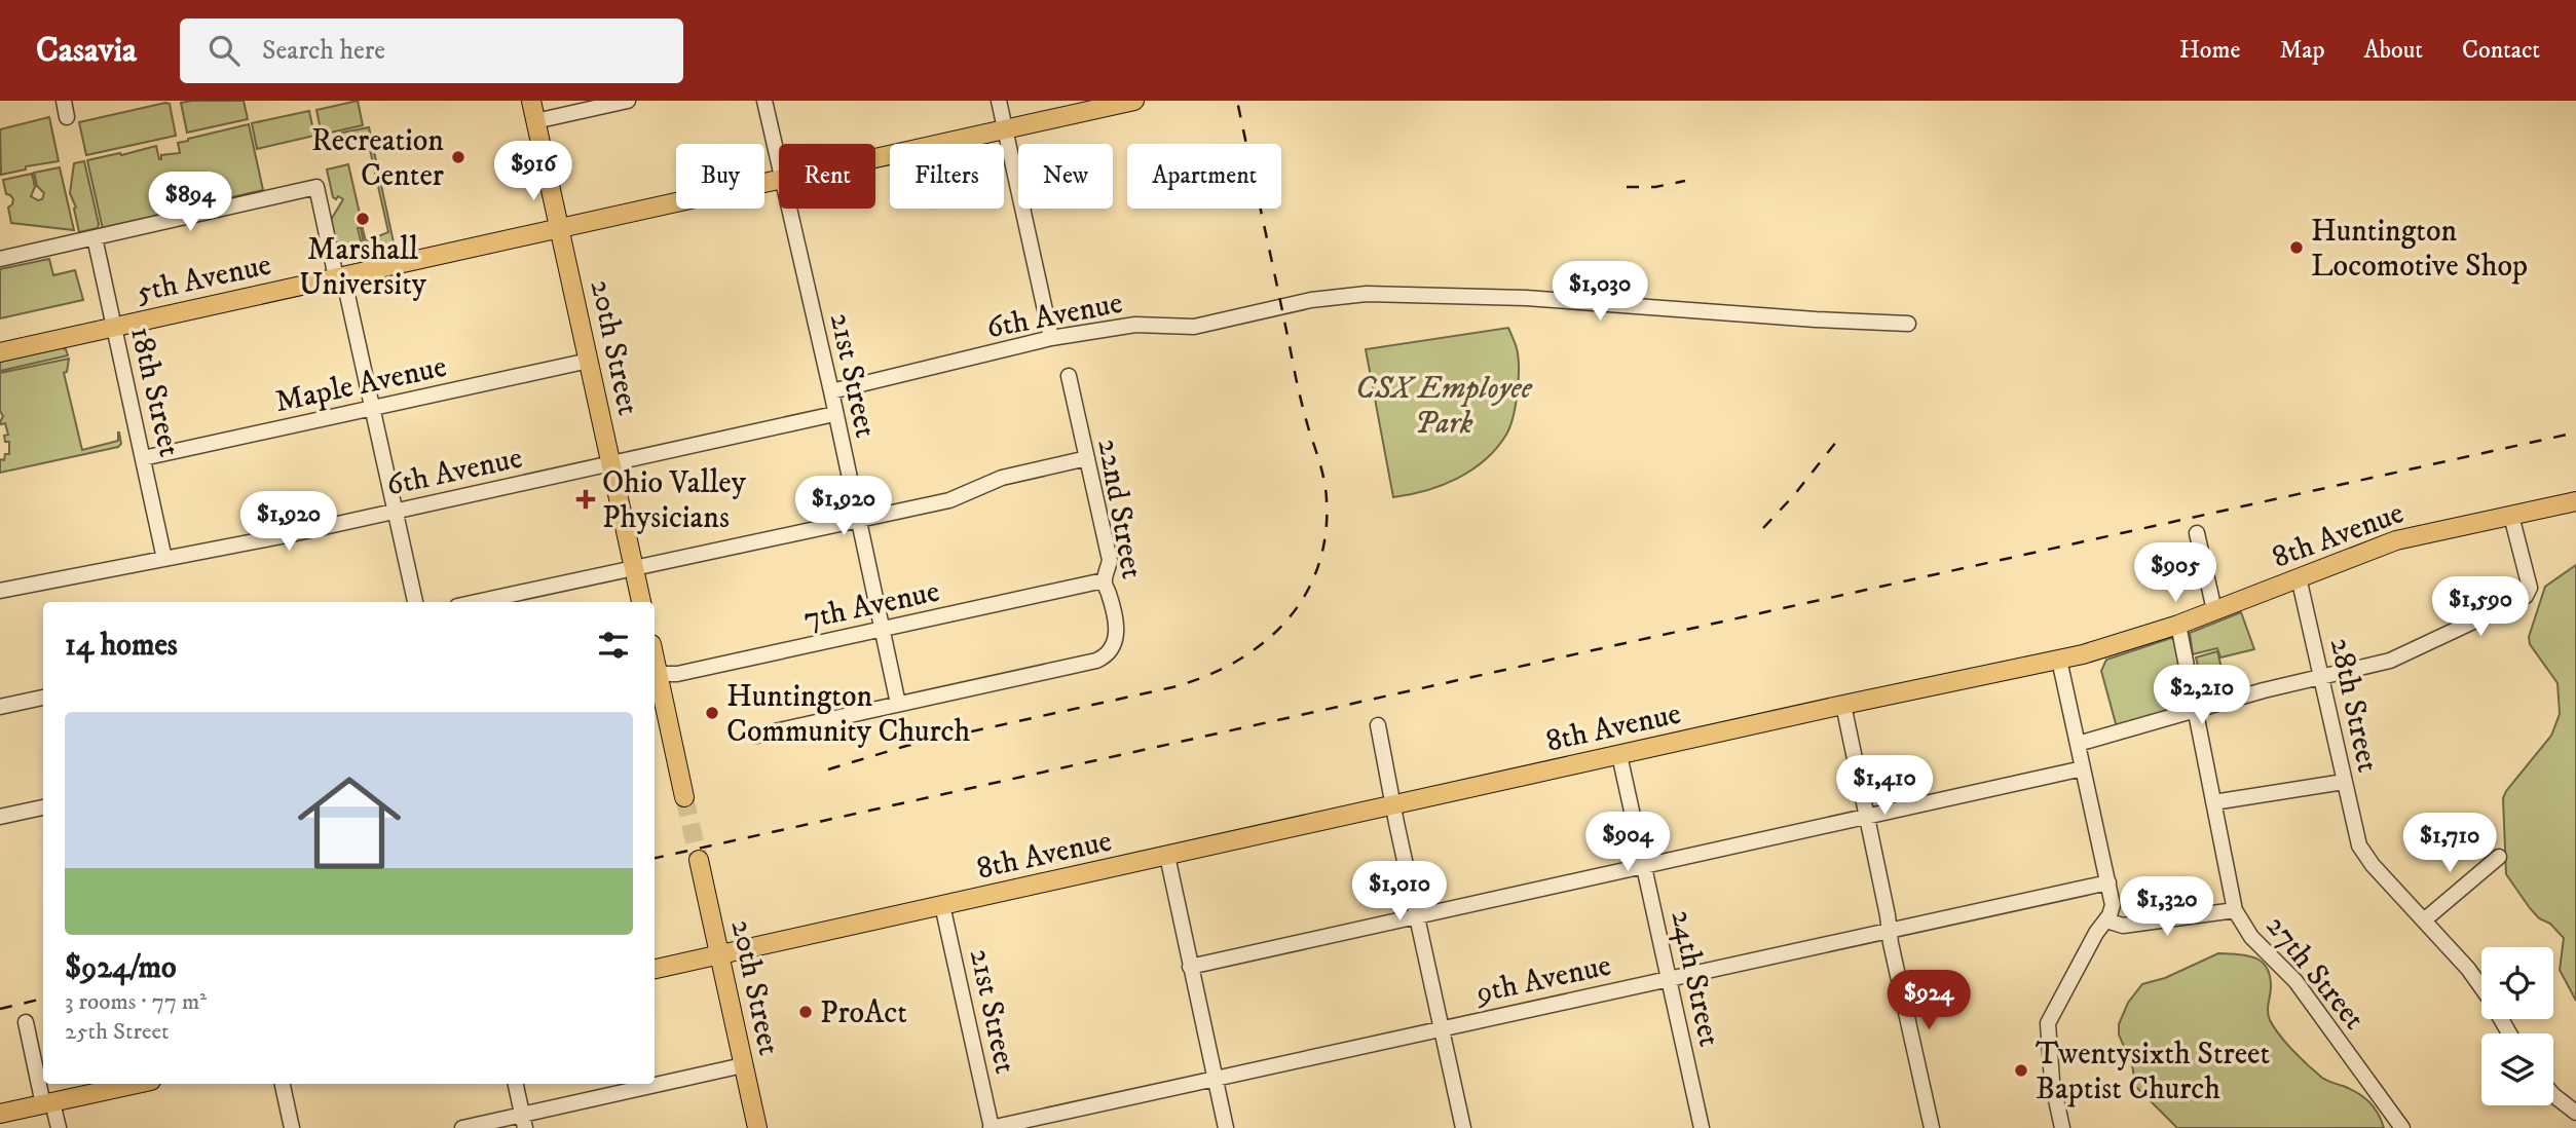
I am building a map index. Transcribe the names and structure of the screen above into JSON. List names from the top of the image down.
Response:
{
  "streets": {
    "main road": ["5th Avenue", "20th Street", "8th Avenue"],
    "street": [
      "6th Avenue",
      "21st Street",
      "Maple Avenue",
      "18th Street",
      "22nd Street",
      "7th Avenue",
      "28th Street",
      "27th Street",
      "9th Avenue",
      "24th Street"
    ]
  },
  "crossings": [
    ["5th Avenue", "20th Street"],
    ["5th Avenue", "18th Street"],
    ["6th Avenue", "20th Street"],
    ["6th Avenue", "21st Street"],
    ["6th Avenue", "18th Street"],
    ["20th Street", "Maple Avenue"],
    ["20th Street", "8th Avenue"],
    ["21st Street", "22nd Street"],
    ["21st Street", "8th Avenue"],
    ["21st Street", "7th Avenue"],
    ["21st Street", "9th Avenue"],
    ["Maple Avenue", "18th Street"],
    ["22nd Street", "7th Avenue"],
    ["8th Avenue", "28th Street"],
    ["8th Avenue", "27th Street"],
    ["8th Avenue", "24th Street"],
    ["9th Avenue", "24th Street"]
  ],
  "parks": ["CSX Employee Park"],
  "places": {
    "other": [
      "Recreation Center",
      "Marshall University",
      "Huntington Locomotive Shop",
      "Huntington Community Church",
      "ProAct",
      "Twentysixth Street Baptist Church"
    ],
    "health": ["Ohio Valley Physicians"]
  },
  "page": {
    "header": "Casavia",
    "search": "Search here",
    "nav": [
      "Home",
      "Map",
      "About",
      "Contact"
    ],
    "price": [
      "$916",
      "$894",
      "$1,030",
      "$1,920",
      "$1,920",
      "$905",
      "$1,590",
      "$2,210",
      "$1,410",
      "$904",
      "$1,710",
      "$1,010",
      "$1,320",
      "$924"
    ],
    "chip": [
      "Buy",
      "Rent",
      "Filters",
      "New",
      "Apartment"
    ],
    "heading": "14 homes",
    "list": [
      {
        "name": "$924/mo",
        "note": "3 rooms · 77 m² · 25th Street"
      }
    ]
  }
}
